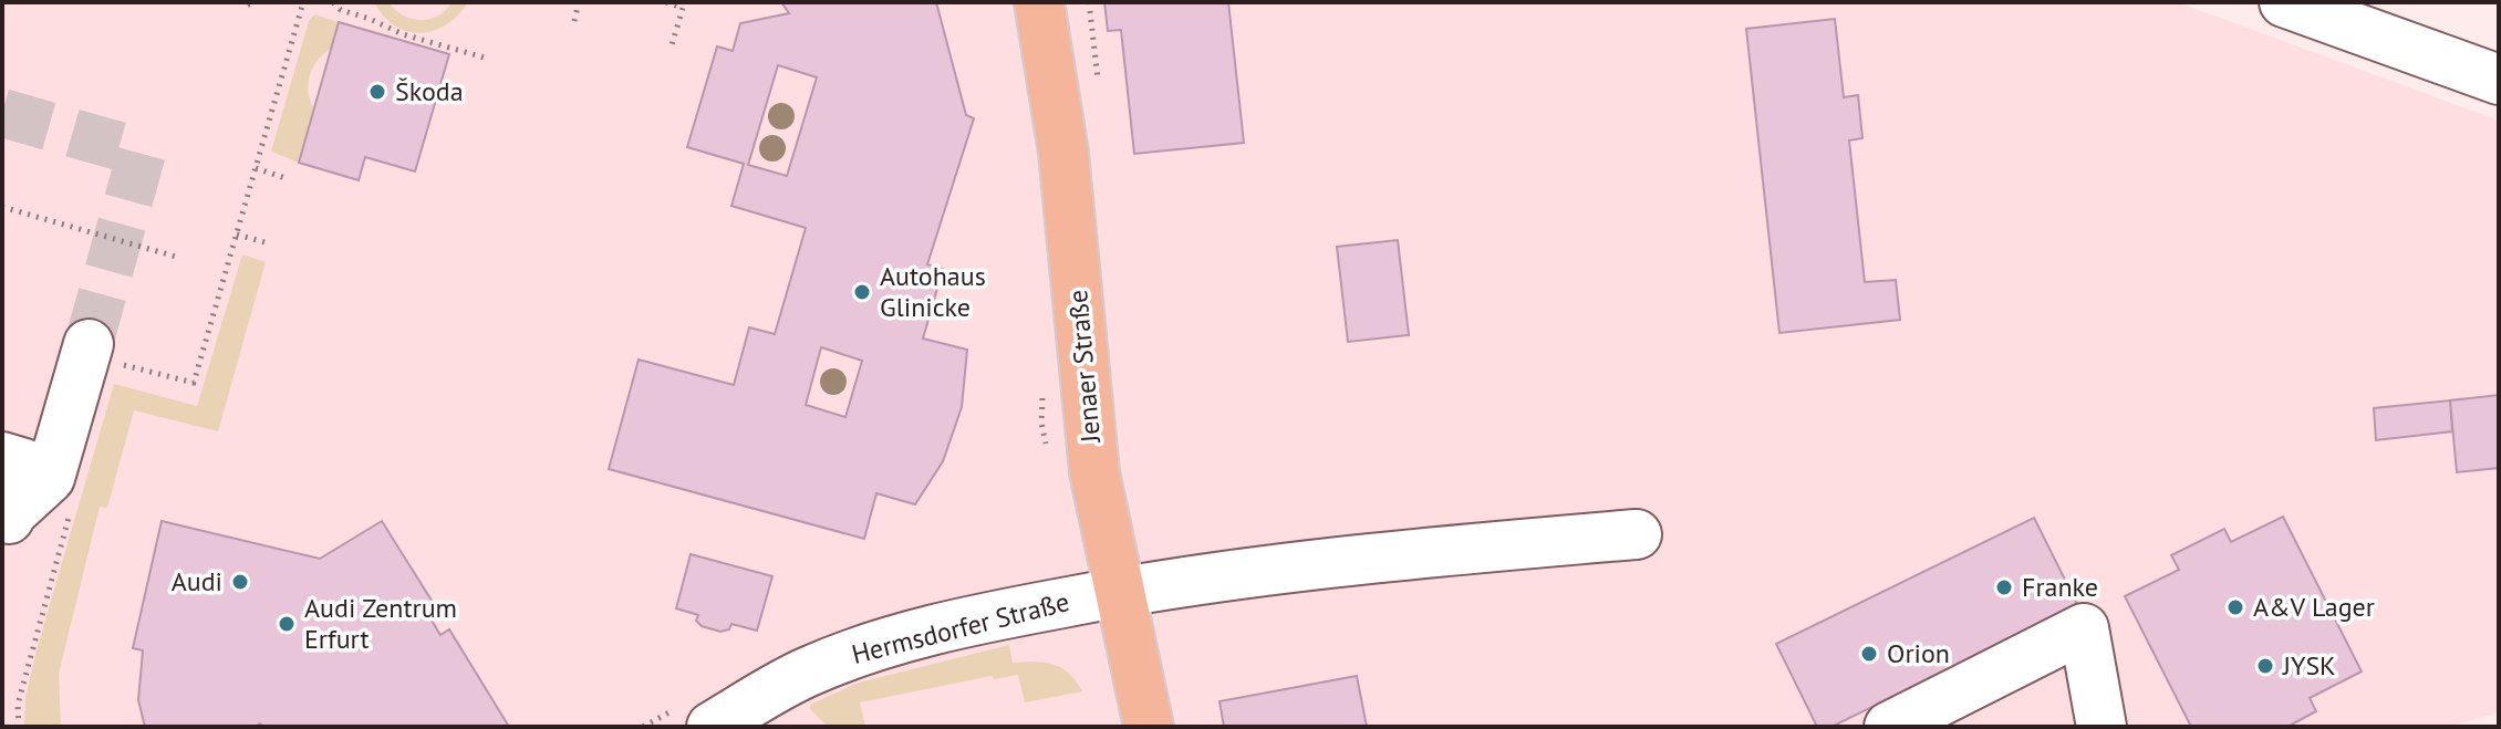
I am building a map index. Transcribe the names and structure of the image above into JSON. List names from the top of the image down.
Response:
{
  "streets": {
    "main road": ["Jenaer Straße"],
    "street": ["Hermsdorfer Straße"]
  },
  "crossings": [
    ["Jenaer Straße", "Hermsdorfer Straße"]
  ],
  "places": [
    "Škoda",
    "Autohaus Glinicke",
    "Audi",
    "Franke",
    "A&V Lager",
    "Audi Zentrum Erfurt",
    "Orion",
    "JYSK"
  ]
}
